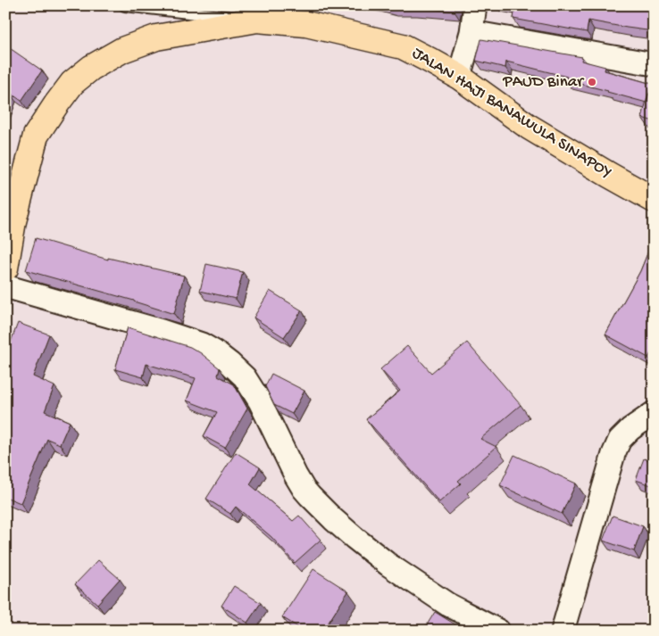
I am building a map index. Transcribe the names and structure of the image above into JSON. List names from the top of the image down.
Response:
{
  "streets": {
    "highway": ["JALAN HAJI BANAWULA SINAPOY"]
  },
  "places": ["PAUD Binar"]
}
